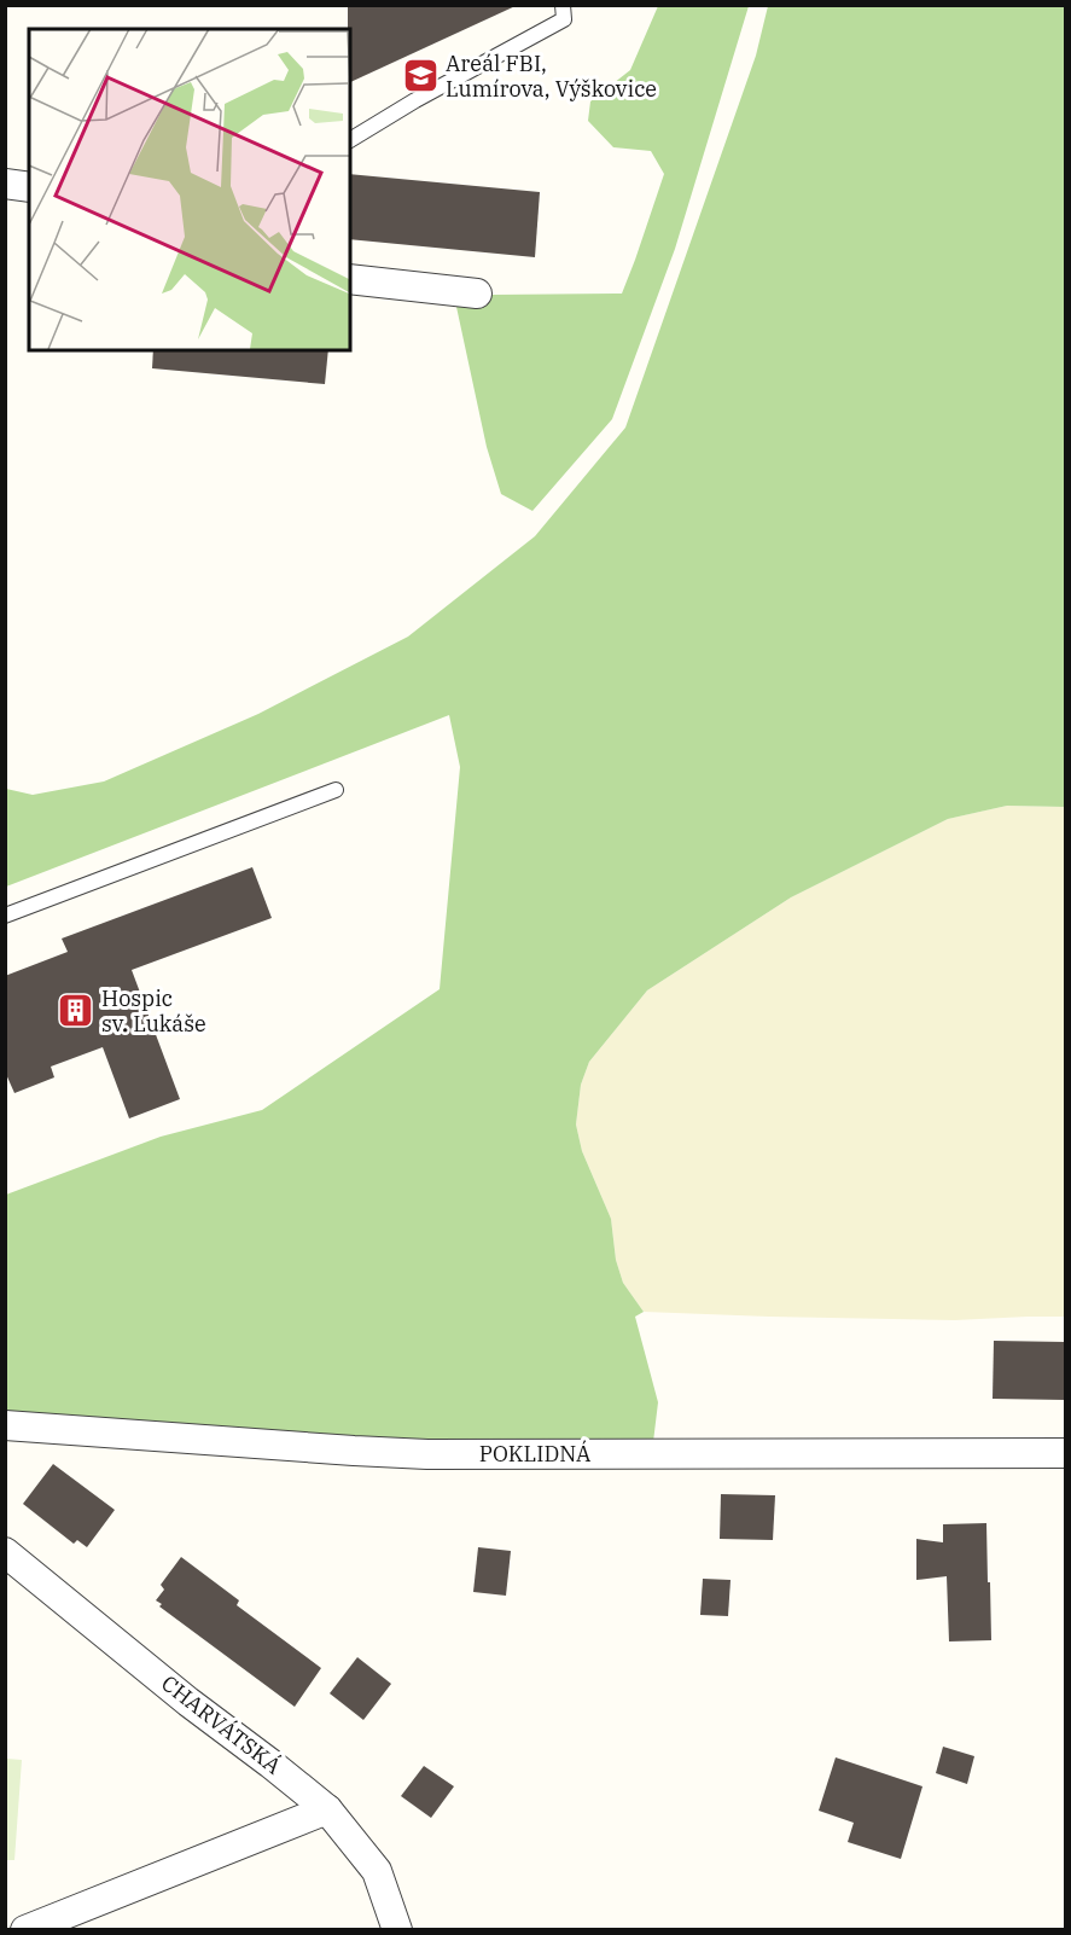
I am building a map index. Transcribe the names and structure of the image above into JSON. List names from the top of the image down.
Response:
{
  "streets": {
    "street": ["POKLIDNÁ", "CHARVÁTSKÁ"]
  },
  "places": {
    "school or university": ["Areál FBI, Lumírova, Výškovice"],
    "building": ["Hospic sv. Lukáše"]
  }
}
